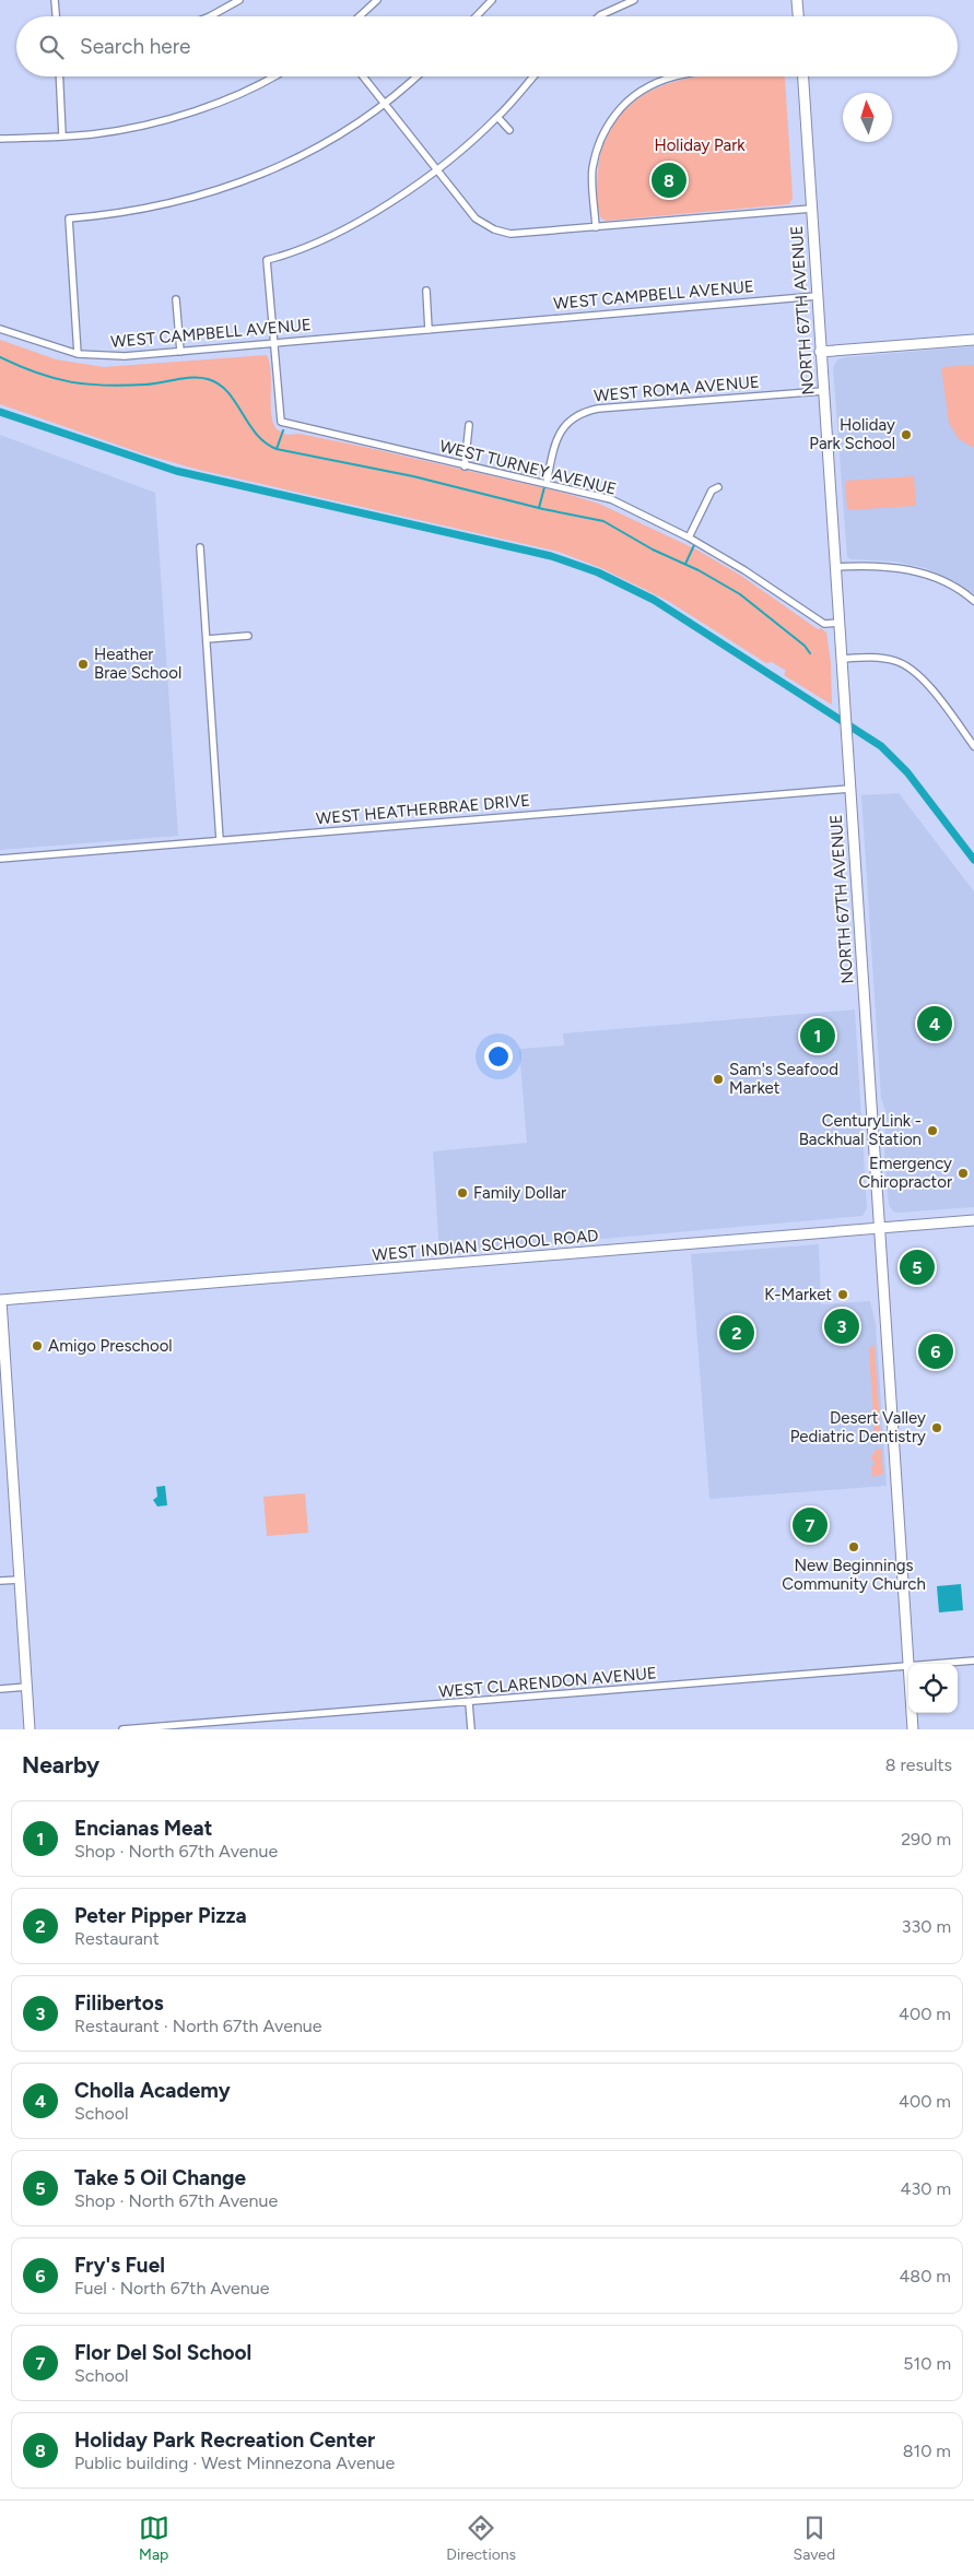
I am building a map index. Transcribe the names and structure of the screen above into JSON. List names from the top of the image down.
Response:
{
  "streets": {
    "main road": ["NORTH 67TH AVENUE", "WEST INDIAN SCHOOL ROAD"],
    "street": [
      "WEST CAMPBELL AVENUE",
      "WEST ROMA AVENUE",
      "WEST TURNEY AVENUE",
      "WEST HEATHERBRAE DRIVE",
      "WEST CLARENDON AVENUE"
    ]
  },
  "crossings": [
    ["WEST CAMPBELL AVENUE", "NORTH 67TH AVENUE"],
    ["WEST CAMPBELL AVENUE", "WEST TURNEY AVENUE"],
    ["NORTH 67TH AVENUE", "WEST ROMA AVENUE"],
    ["NORTH 67TH AVENUE", "WEST TURNEY AVENUE"],
    ["NORTH 67TH AVENUE", "WEST HEATHERBRAE DRIVE"],
    ["NORTH 67TH AVENUE", "WEST INDIAN SCHOOL ROAD"],
    ["NORTH 67TH AVENUE", "WEST CLARENDON AVENUE"],
    ["WEST ROMA AVENUE", "WEST TURNEY AVENUE"]
  ],
  "parks": ["Holiday Park"],
  "places": [
    "Holiday Park School",
    "Heather Brae School",
    "Sam's Seafood Market",
    "CenturyLink - Backhual Station",
    "Emergency Chiropractor",
    "Family Dollar",
    "K-Market",
    "Amigo Preschool",
    "Desert Valley Pediatric Dentistry",
    "New Beginnings Community Church"
  ],
  "north": "top",
  "page": {
    "search": "Search here",
    "pins": [
      "8",
      "4",
      "1",
      "5",
      "3",
      "2",
      "6",
      "7"
    ],
    "heading": ["Nearby", "8 results"],
    "list": [
      {
        "mark": "1",
        "name": "Encianas Meat",
        "note": "Shop · North 67th Avenue",
        "value": "290 m"
      },
      {
        "mark": "2",
        "name": "Peter Pipper Pizza",
        "note": "Restaurant",
        "value": "330 m"
      },
      {
        "mark": "3",
        "name": "Filibertos",
        "note": "Restaurant · North 67th Avenue",
        "value": "400 m"
      },
      {
        "mark": "4",
        "name": "Cholla Academy",
        "note": "School",
        "value": "400 m"
      },
      {
        "mark": "5",
        "name": "Take 5 Oil Change",
        "note": "Shop · North 67th Avenue",
        "value": "430 m"
      },
      {
        "mark": "6",
        "name": "Fry's Fuel",
        "note": "Fuel · North 67th Avenue",
        "value": "480 m"
      },
      {
        "mark": "7",
        "name": "Flor Del Sol School",
        "note": "School",
        "value": "510 m"
      },
      {
        "mark": "8",
        "name": "Holiday Park Recreation Center",
        "note": "Public building · West Minnezona Avenue",
        "value": "810 m"
      }
    ],
    "nav": ["Map", "Directions", "Saved"]
  }
}
